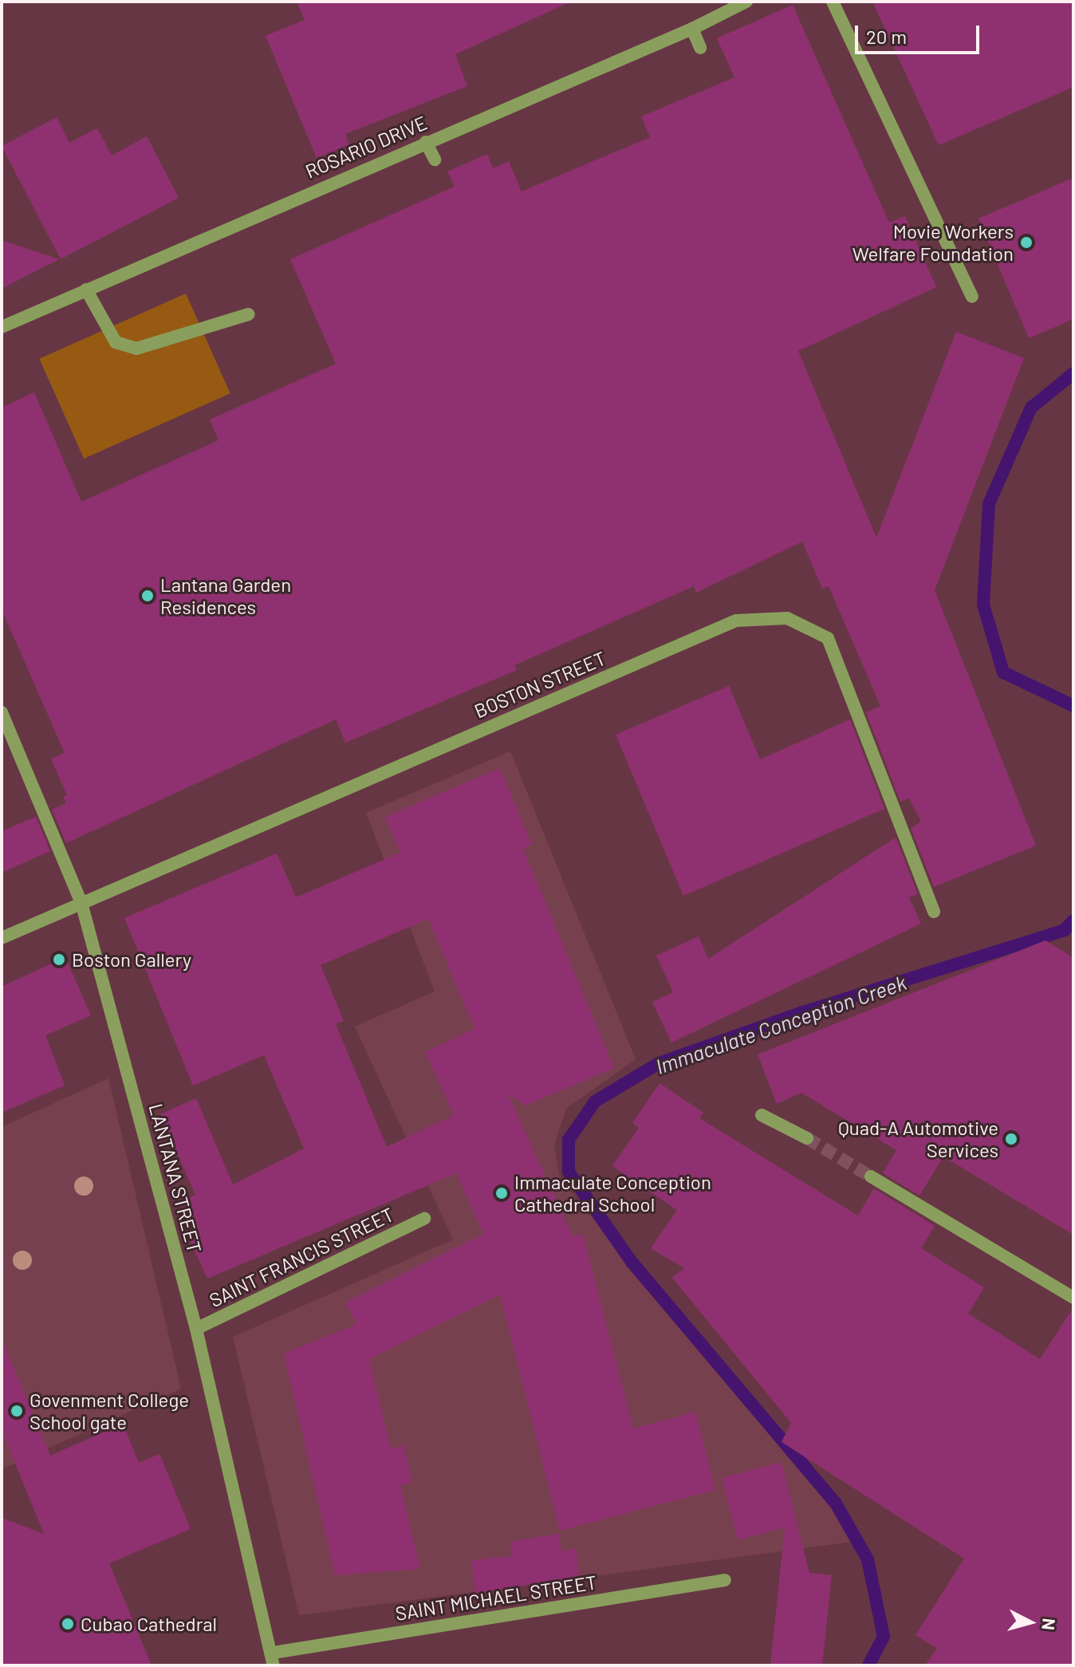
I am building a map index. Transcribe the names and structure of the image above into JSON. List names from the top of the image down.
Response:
{
  "streets": {
    "street": [
      "ROSARIO DRIVE",
      "BOSTON STREET",
      "LANTANA STREET",
      "SAINT FRANCIS STREET",
      "SAINT MICHAEL STREET"
    ]
  },
  "crossings": [
    ["BOSTON STREET", "LANTANA STREET"],
    ["LANTANA STREET", "SAINT FRANCIS STREET"],
    ["LANTANA STREET", "SAINT MICHAEL STREET"]
  ],
  "water": ["Immaculate Conception Creek"],
  "places": [
    "Movie Workers Welfare Foundation",
    "Lantana Garden Residences",
    "Boston Gallery",
    "Quad-A Automotive Services",
    "Immaculate Conception Cathedral School",
    "Govenment College School gate",
    "Cubao Cathedral"
  ],
  "scale_bar": "20 m",
  "north": "right"
}
